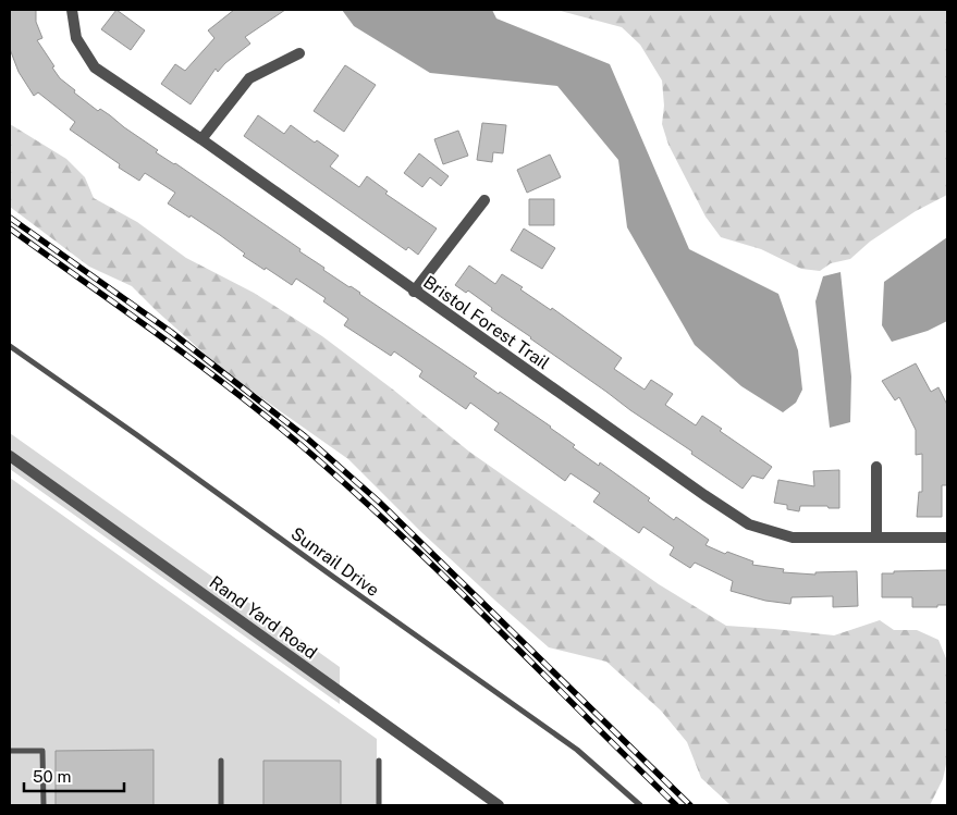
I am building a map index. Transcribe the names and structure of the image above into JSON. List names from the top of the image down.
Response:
{
  "streets": {
    "street": ["Bristol Forest Trail", "Rand Yard Road"],
    "lane": ["Sunrail Drive"]
  },
  "scale_bar": "50 m"
}
